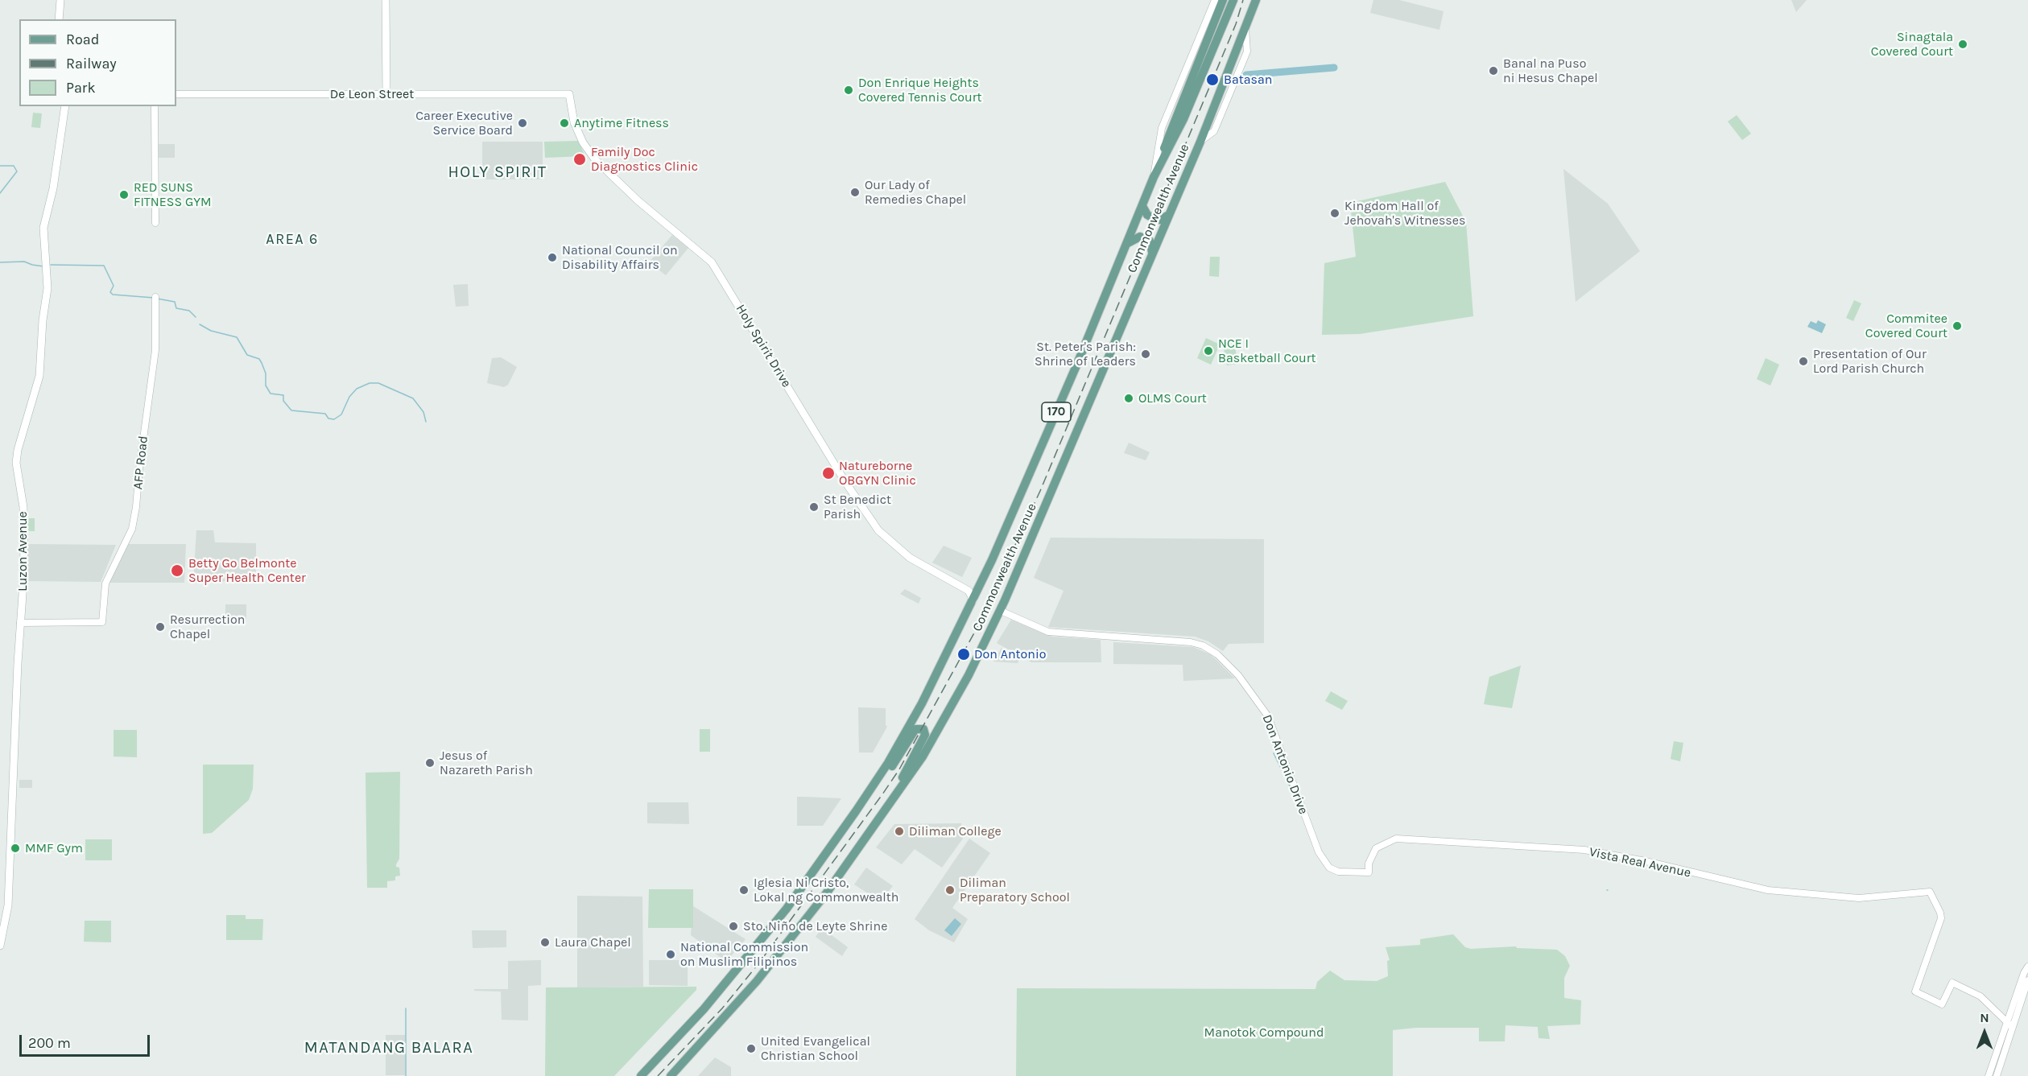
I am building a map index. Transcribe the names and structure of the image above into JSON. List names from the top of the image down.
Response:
{
  "streets": {
    "main road": [
      "De Leon Street",
      "Commonwealth Avenue",
      "Holy Spirit Drive",
      "170",
      "Luzon Avenue"
    ],
    "street": ["AFP Road", "Don Antonio Drive", "Vista Real Avenue"]
  },
  "crossings": [
    ["De Leon Street", "Holy Spirit Drive"],
    ["Commonwealth Avenue", "Don Antonio Drive"],
    ["AFP Road", "Luzon Avenue"],
    ["Don Antonio Drive", "Vista Real Avenue"]
  ],
  "districts": ["HOLY SPIRIT", "AREA 6", "MATANDANG BALARA"],
  "parks": ["Manotok Compound"],
  "places": [
    "Sinagtala Covered Court",
    "Banal na Puso ni Hesus Chapel",
    "Batasan",
    "Don Enrique Heights Covered Tennis Court",
    "Career Executive Service Board",
    "Anytime Fitness",
    "Family Doc Diagnostics Clinic",
    "Our Lady of Remedies Chapel",
    "RED SUNS FITNESS GYM",
    "Kingdom Hall of Jehovah's Witnesses",
    "National Council on Disability Affairs",
    "Commitee Covered Court",
    "NCE I Basketball Court",
    "St. Peter's Parish: Shrine of Leaders",
    "Presentation of Our Lord Parish Church",
    "OLMS Court",
    "Natureborne OBGYN Clinic",
    "St Benedict Parish",
    "Betty Go Belmonte Super Health Center",
    "Resurrection Chapel",
    "Don Antonio",
    "Jesus of Nazareth Parish",
    "Diliman College",
    "MMF Gym",
    "Iglesia Ni Cristo, Lokal ng Commonwealth",
    "Diliman Preparatory School",
    "Sto. Niño de Leyte Shrine",
    "Laura Chapel",
    "National Commission on Muslim Filipinos",
    "United Evangelical Christian School"
  ],
  "legend": ["Road", "Railway", "Park"],
  "scale_bar": "200 m",
  "north": "top"
}
